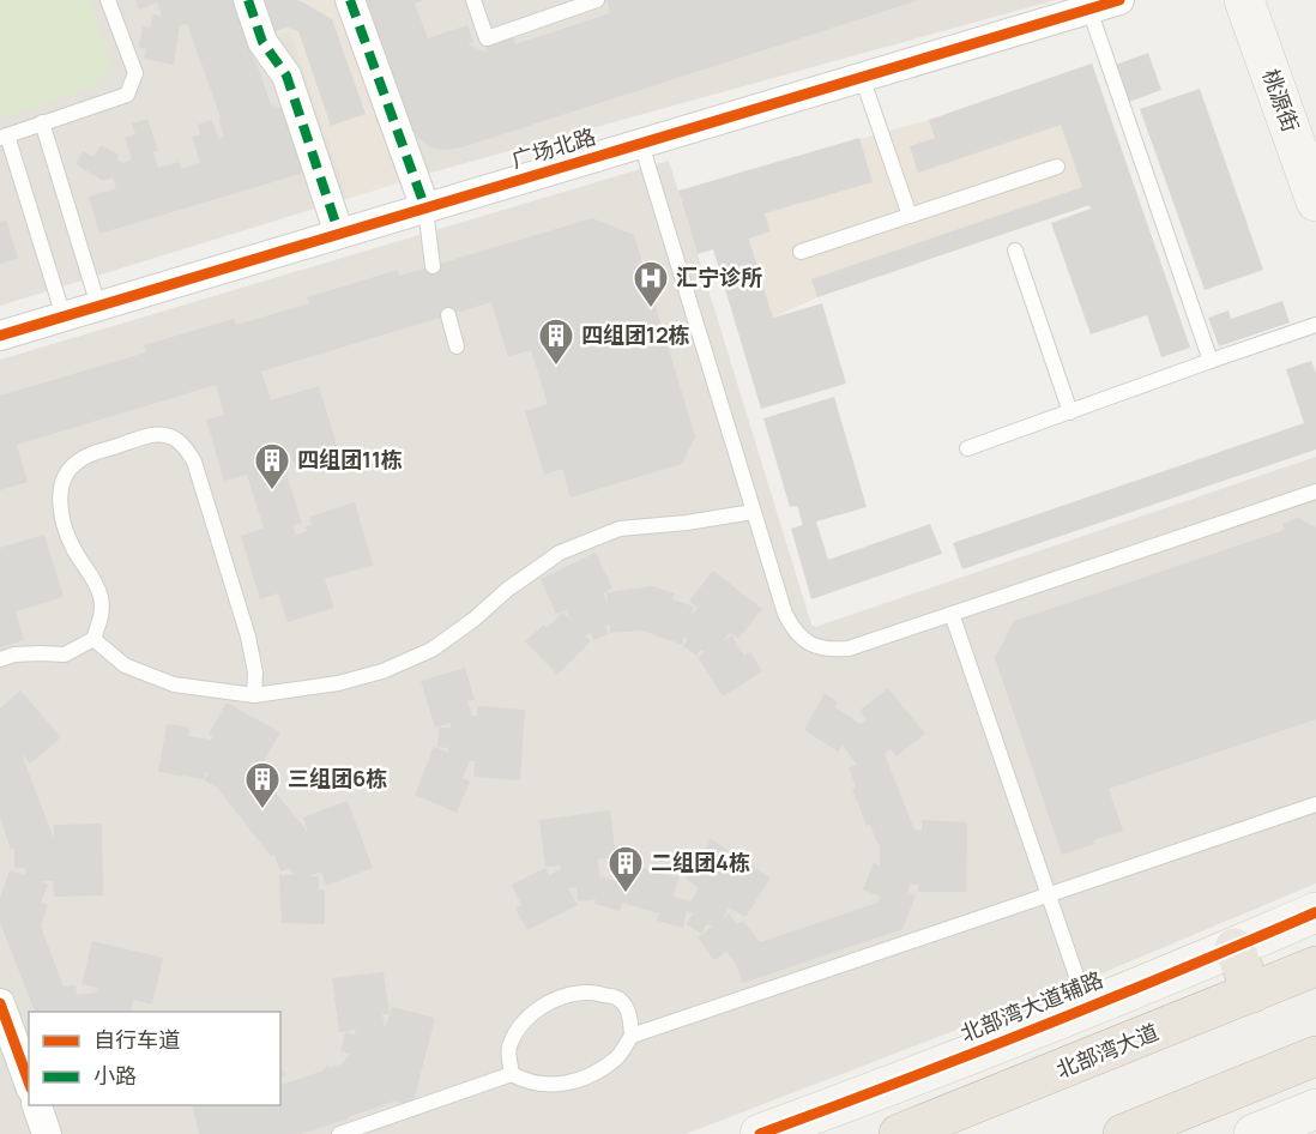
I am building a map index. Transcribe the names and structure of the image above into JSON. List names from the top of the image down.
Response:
{
  "streets": {
    "highway": ["北部湾大道"],
    "main road": ["桃源街", "北部湾大道辅路"],
    "street": ["广场北路"]
  },
  "places": {
    "hospital": ["汇宁诊所"],
    "building": [
      "四组团12栋",
      "四组团11栋",
      "三组团6栋",
      "二组团4栋"
    ]
  },
  "legend": ["自行车道", "小路"]
}
